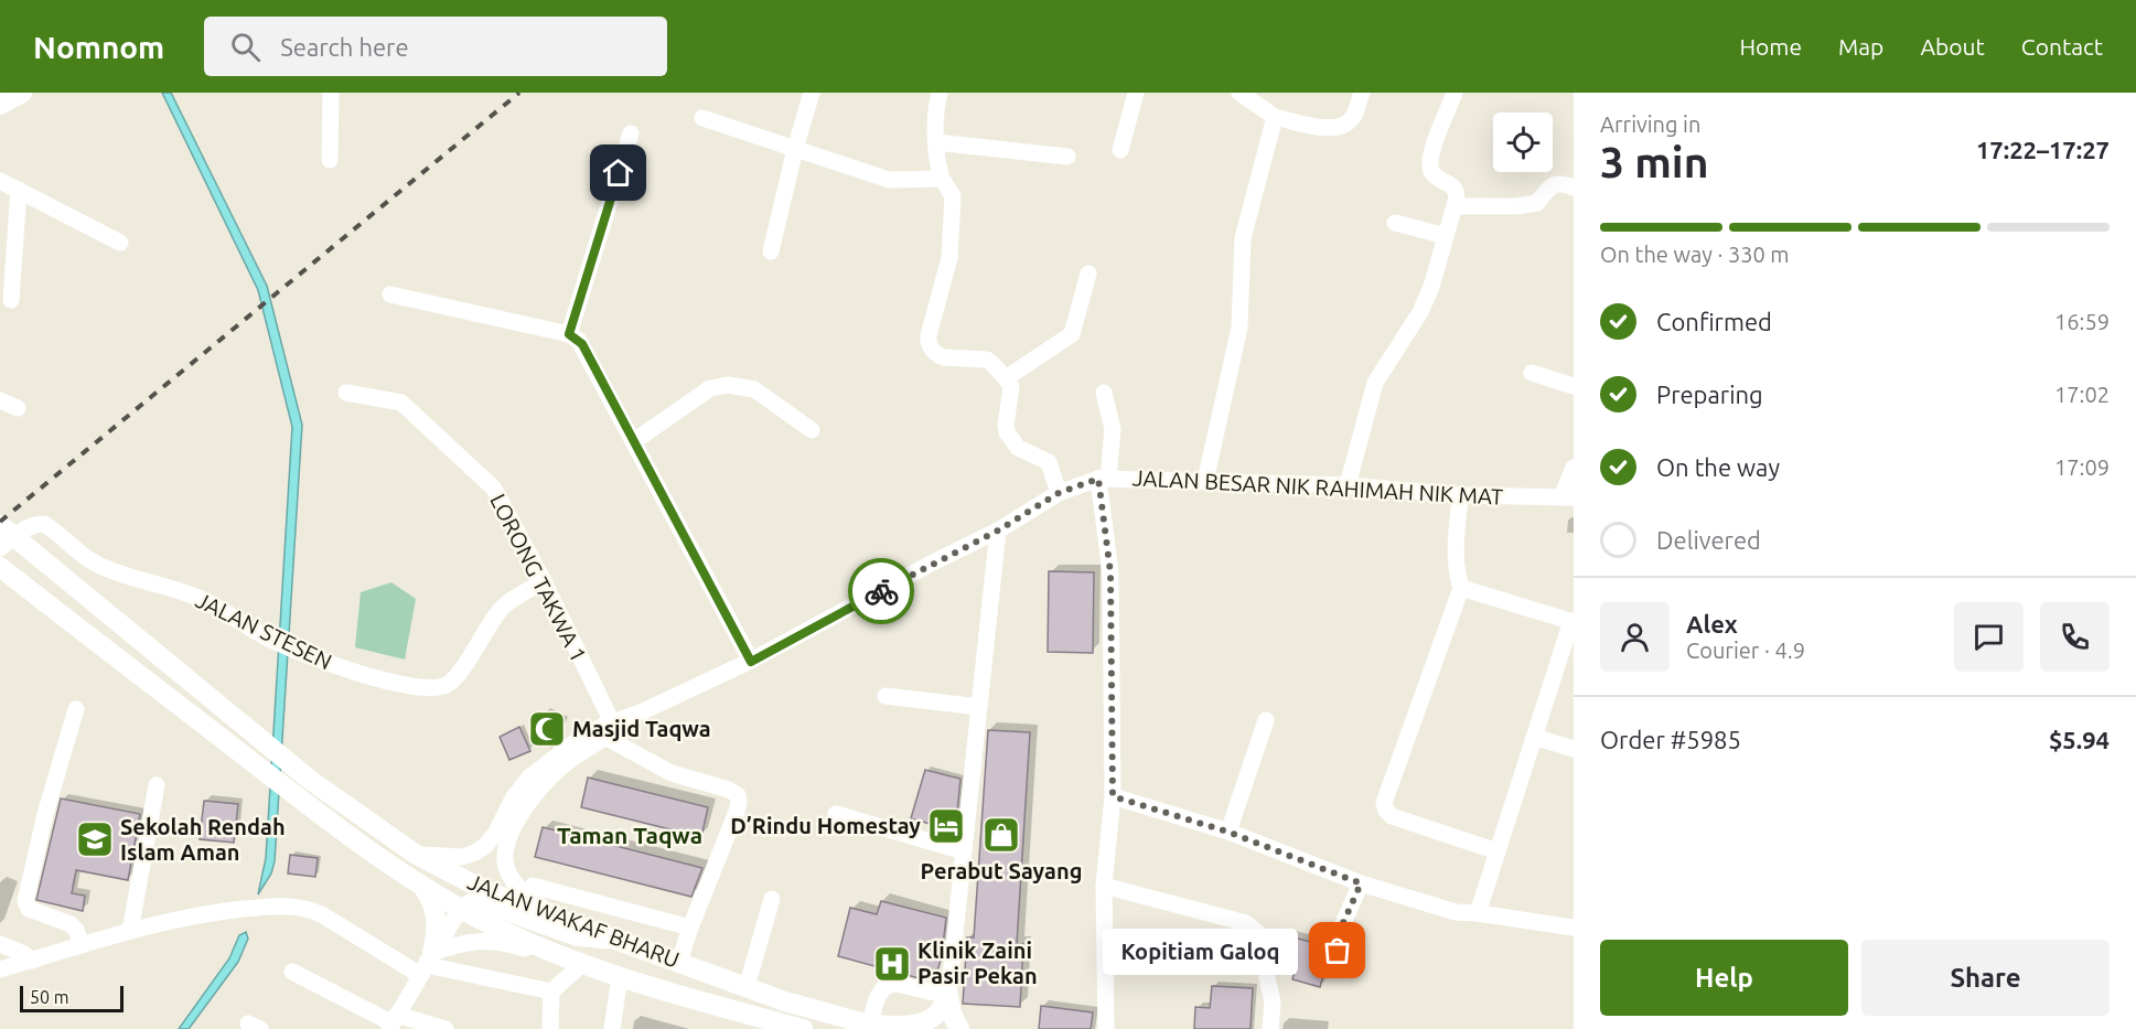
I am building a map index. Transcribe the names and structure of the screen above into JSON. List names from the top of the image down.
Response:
{
  "streets": {
    "main road": ["JALAN WAKAF BHARU"],
    "street": ["JALAN BESAR NIK RAHIMAH NIK MAT", "LORONG TAKWA 1", "JALAN STESEN"]
  },
  "crossings": [
    ["JALAN BESAR NIK RAHIMAH NIK MAT", "LORONG TAKWA 1"],
    ["JALAN BESAR NIK RAHIMAH NIK MAT", "JALAN WAKAF BHARU"],
    ["LORONG TAKWA 1", "JALAN STESEN"]
  ],
  "districts": ["Taman Taqwa"],
  "places": {
    "mosque": ["Masjid Taqwa"],
    "hotel": ["D’Rindu Homestay"],
    "shop": ["Perabut Sayang"],
    "school or university": ["Sekolah Rendah Islam Aman"],
    "other": ["Kopitiam Galoq"],
    "hospital": ["Klinik Zaini Pasir Pekan"]
  },
  "scale_bar": "50 m",
  "page": {
    "header": "Nomnom",
    "search": "Search here",
    "nav": [
      "Home",
      "Map",
      "About",
      "Contact"
    ],
    "heading": ["3 min", "Arriving in", "17:22–17:27"],
    "panel": [
      "Alex",
      "Courier · 4.9",
      "Order #5985",
      "$5.94"
    ],
    "bar": "On the way · 330 m",
    "list": [
      ["Confirmed", "16:59"],
      ["Preparing", "17:02"],
      ["On the way", "17:09"],
      "Delivered"
    ],
    "buttons": ["Help", "Share"],
    "bubble": "Kopitiam Galoq",
    "scale": "50 m"
  }
}
